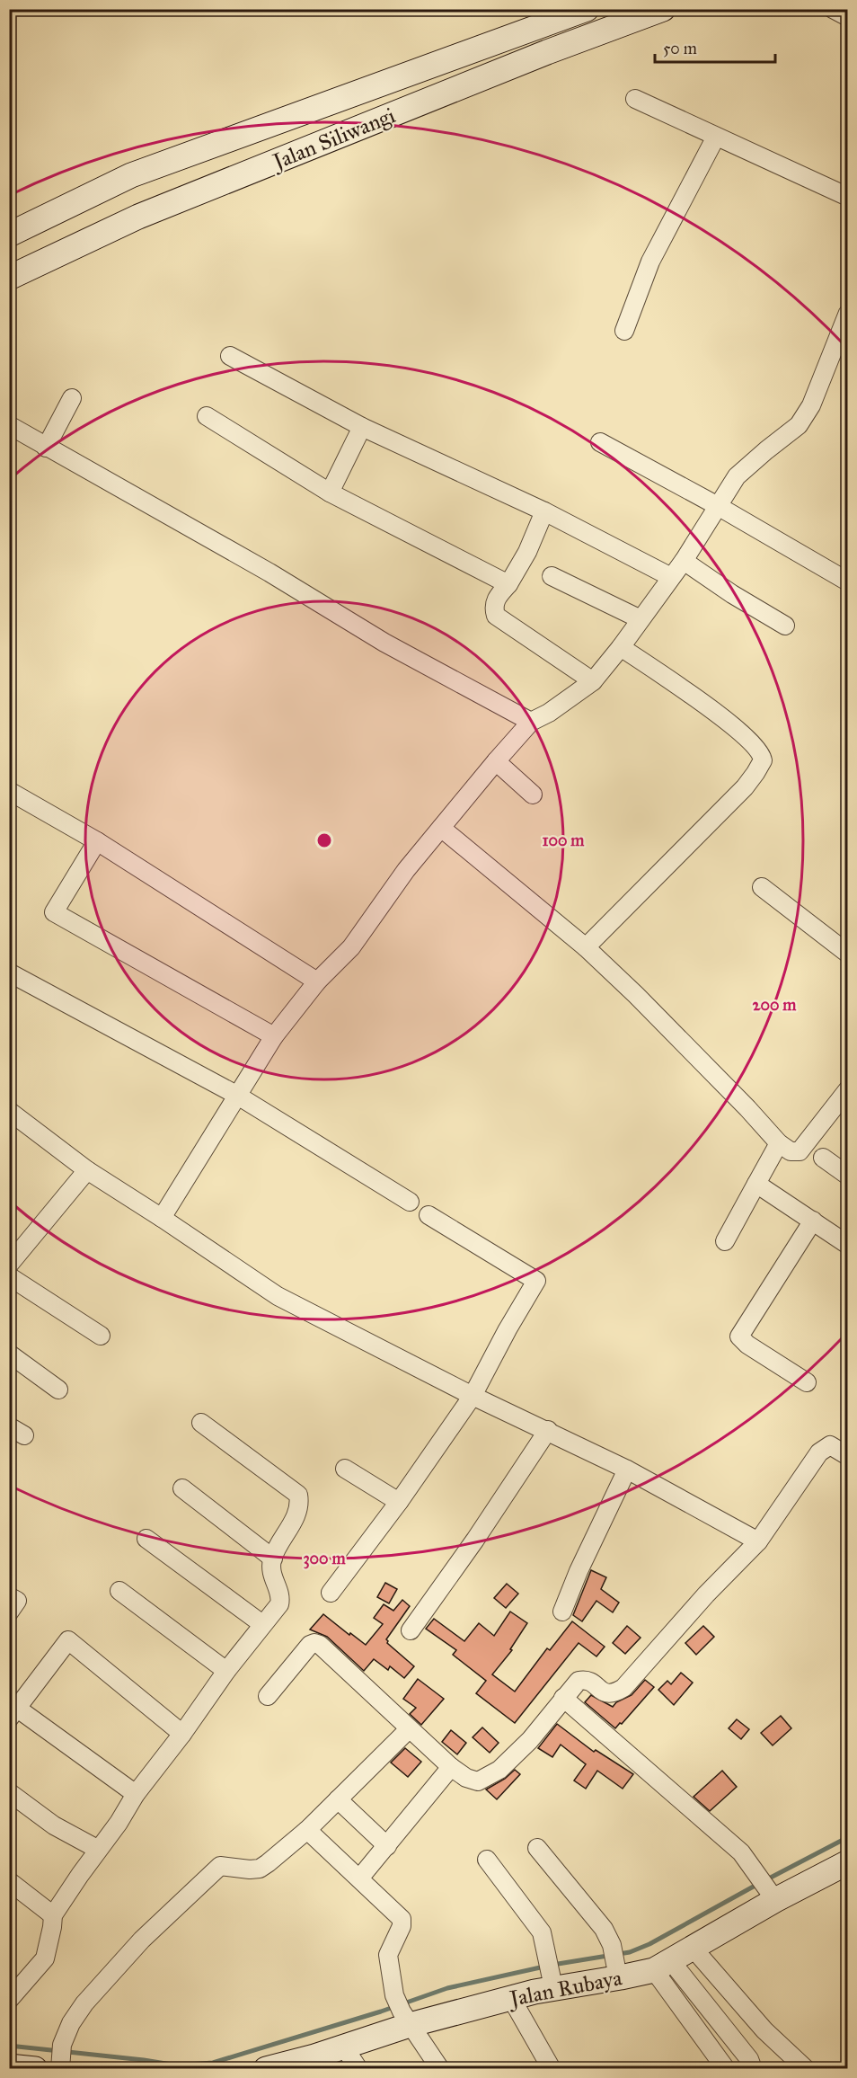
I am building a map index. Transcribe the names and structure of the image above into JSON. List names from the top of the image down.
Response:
{
  "streets": {
    "main road": ["Jalan Siliwangi", "Jalan Rubaya"]
  },
  "scale_bar": "50 m",
  "rings": ["100 m", "200 m", "300 m"]
}
